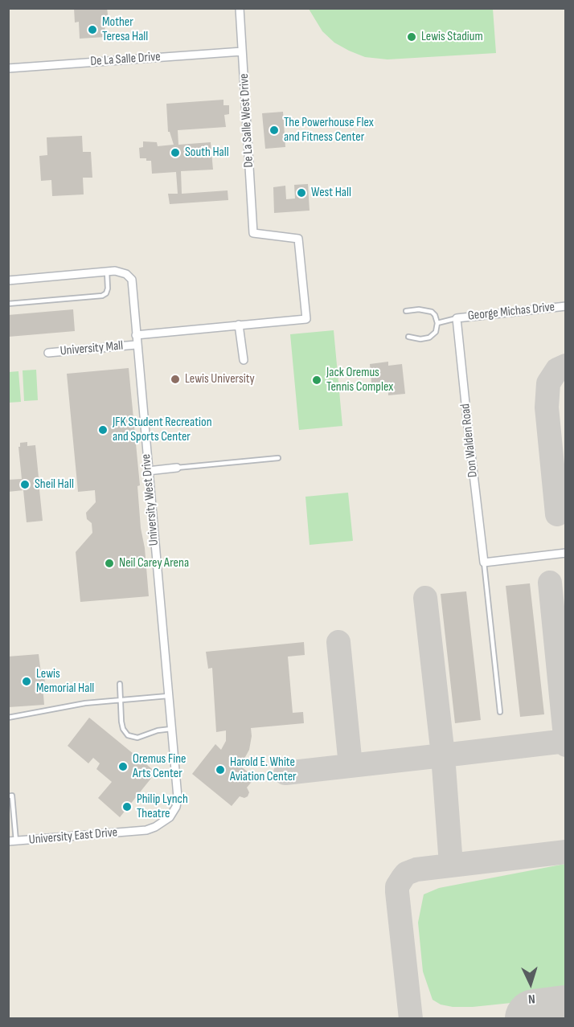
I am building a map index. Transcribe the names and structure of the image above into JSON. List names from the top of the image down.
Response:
{
  "streets": {
    "street": [
      "De La Salle Drive",
      "De La Salle West Drive",
      "George Michas Drive",
      "University Mall",
      "Don Walden Road",
      "University West Drive",
      "University East Drive"
    ]
  },
  "crossings": [
    ["De La Salle Drive", "De La Salle West Drive"],
    ["George Michas Drive", "Don Walden Road"],
    ["University Mall", "University West Drive"],
    ["University West Drive", "University East Drive"]
  ],
  "places": [
    "Mother Teresa Hall",
    "Lewis Stadium",
    "The Powerhouse Flex and Fitness Center",
    "South Hall",
    "West Hall",
    "Lewis University",
    "Jack Oremus Tennis Complex",
    "JFK Student Recreation and Sports Center",
    "Sheil Hall",
    "Neil Carey Arena",
    "Lewis Memorial Hall",
    "Oremus Fine Arts Center",
    "Harold E. White Aviation Center",
    "Philip Lynch Theatre"
  ],
  "north": "bottom"
}
